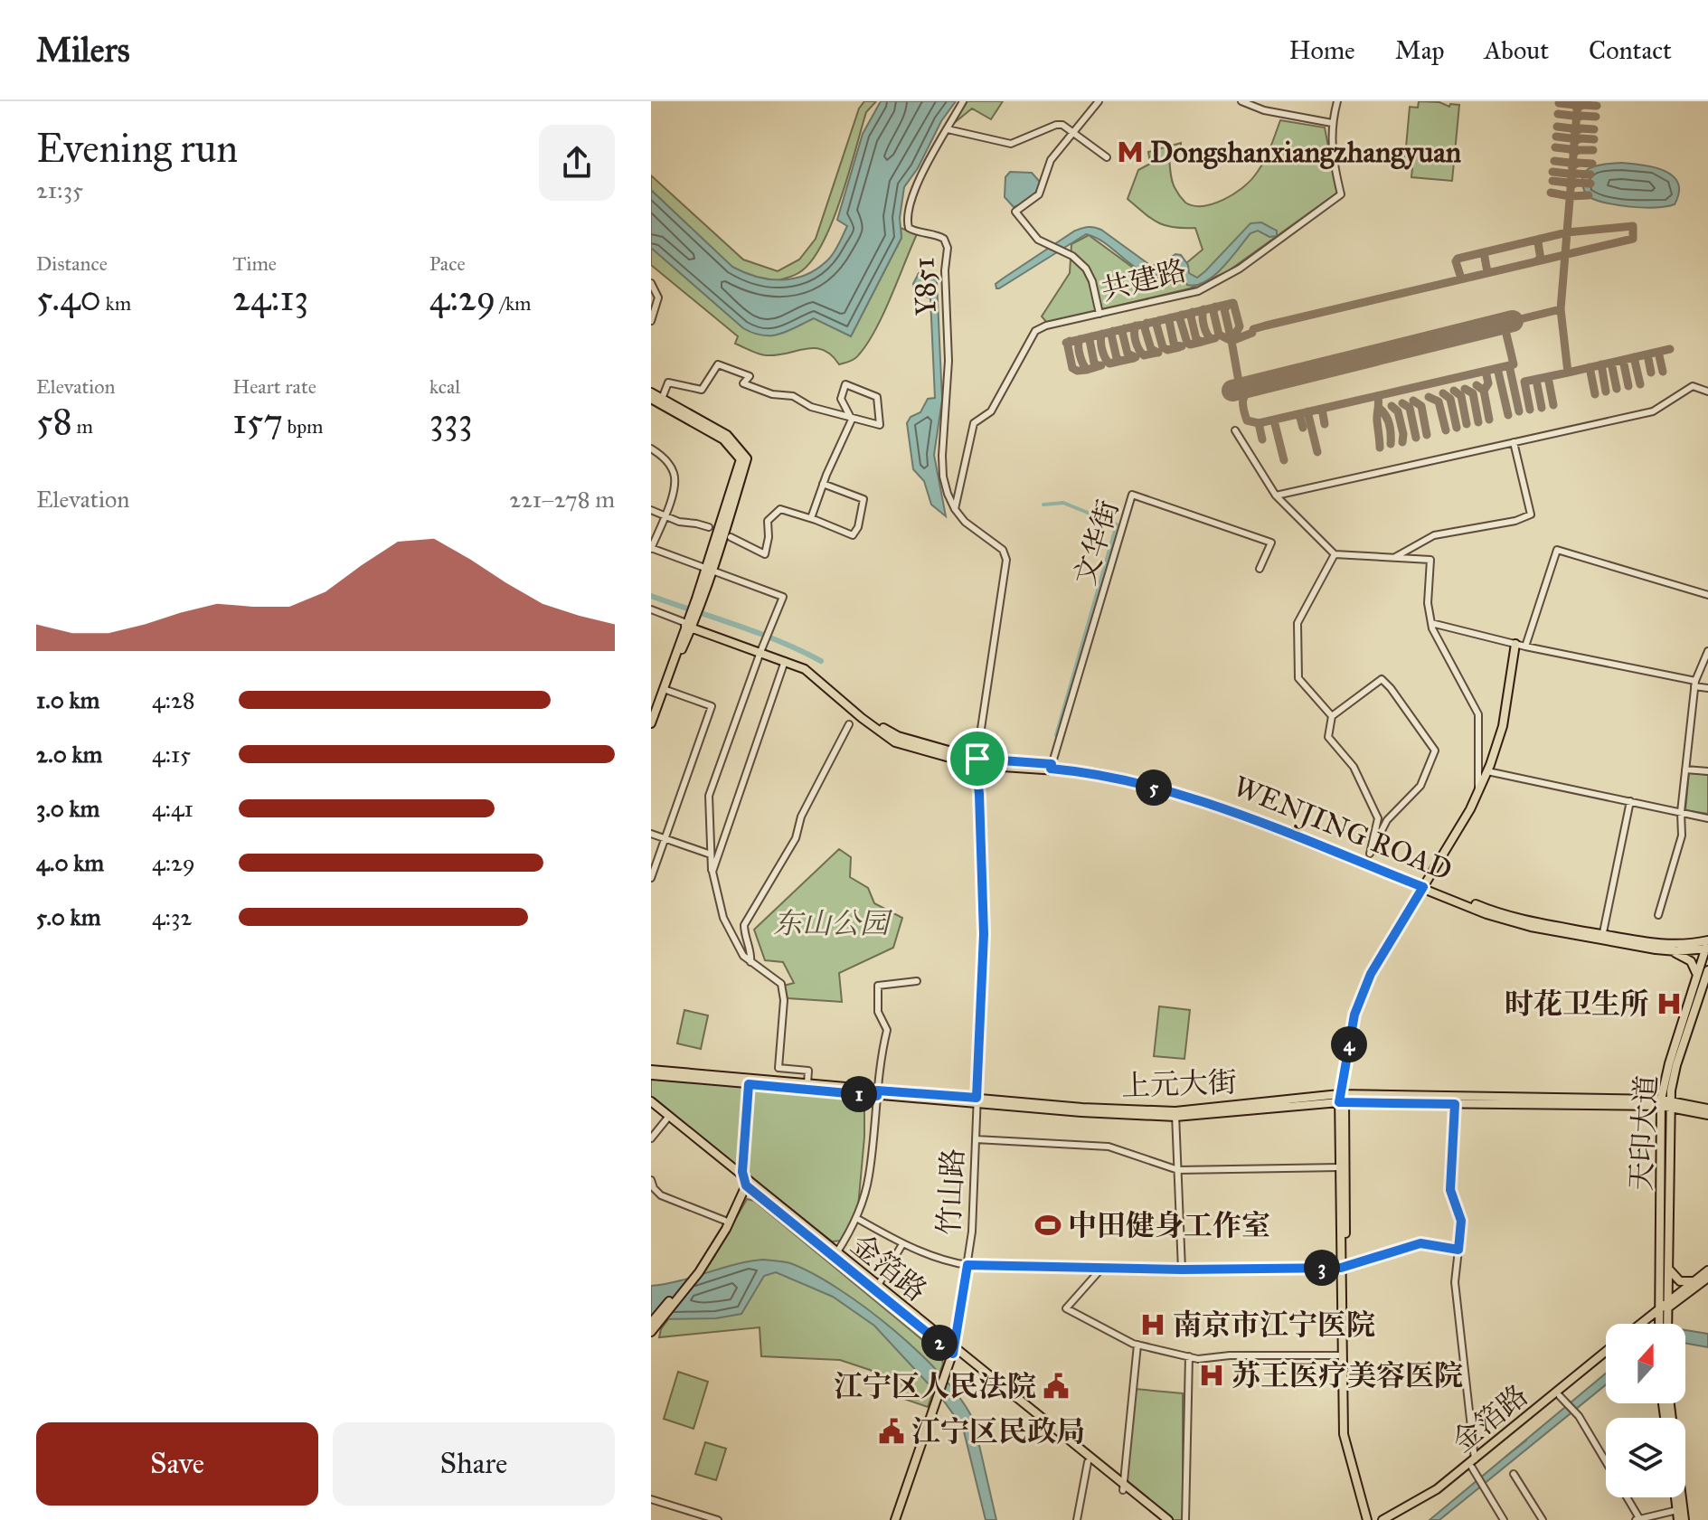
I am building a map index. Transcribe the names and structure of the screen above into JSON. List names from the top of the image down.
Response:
{
  "streets": {
    "main road": [
      "WENJING ROAD",
      "上元大街",
      "天印大道",
      "竹山路",
      "金箔路"
    ],
    "street": ["共建路", "Y851", "文华街"]
  },
  "crossings": [
    ["共建路", "Y851"],
    ["共建路", "竹山路"],
    ["Y851", "竹山路"],
    ["文华街", "WENJING ROAD"],
    ["WENJING ROAD", "天印大道"],
    ["WENJING ROAD", "竹山路"],
    ["上元大街", "天印大道"],
    ["上元大街", "竹山路"],
    ["竹山路", "金箔路"]
  ],
  "parks": ["东山公园"],
  "places": {
    "metro station": ["Dongshanxiangzhangyuan"],
    "hospital": ["时花卫生所", "南京市江宁医院", "苏王医疗美容医院"],
    "sports": ["中田健身工作室"],
    "public building": ["江宁区人民法院", "江宁区民政局"]
  },
  "north": "top",
  "page": {
    "header": "Milers",
    "nav": [
      "Home",
      "Map",
      "About",
      "Contact"
    ],
    "heading": ["Evening run", "21:35"],
    "stats": [
      ["Distance", "5.40 km"],
      ["Time", "24:13"],
      ["Pace", "4:29 /km"],
      ["Elevation", "58 m"],
      ["Heart rate", "157 bpm"],
      ["kcal", "333"]
    ],
    "chart": ["Elevation", "221–278 m"],
    "list": [
      {
        "name": "1.0 km",
        "note": "4:28"
      },
      {
        "name": "2.0 km",
        "note": "4:15"
      },
      {
        "name": "3.0 km",
        "note": "4:41"
      },
      {
        "name": "4.0 km",
        "note": "4:29"
      },
      {
        "name": "5.0 km",
        "note": "4:32"
      }
    ],
    "pins": [
      "5",
      "4",
      "1",
      "3",
      "2"
    ],
    "buttons": ["Save", "Share"]
  }
}
